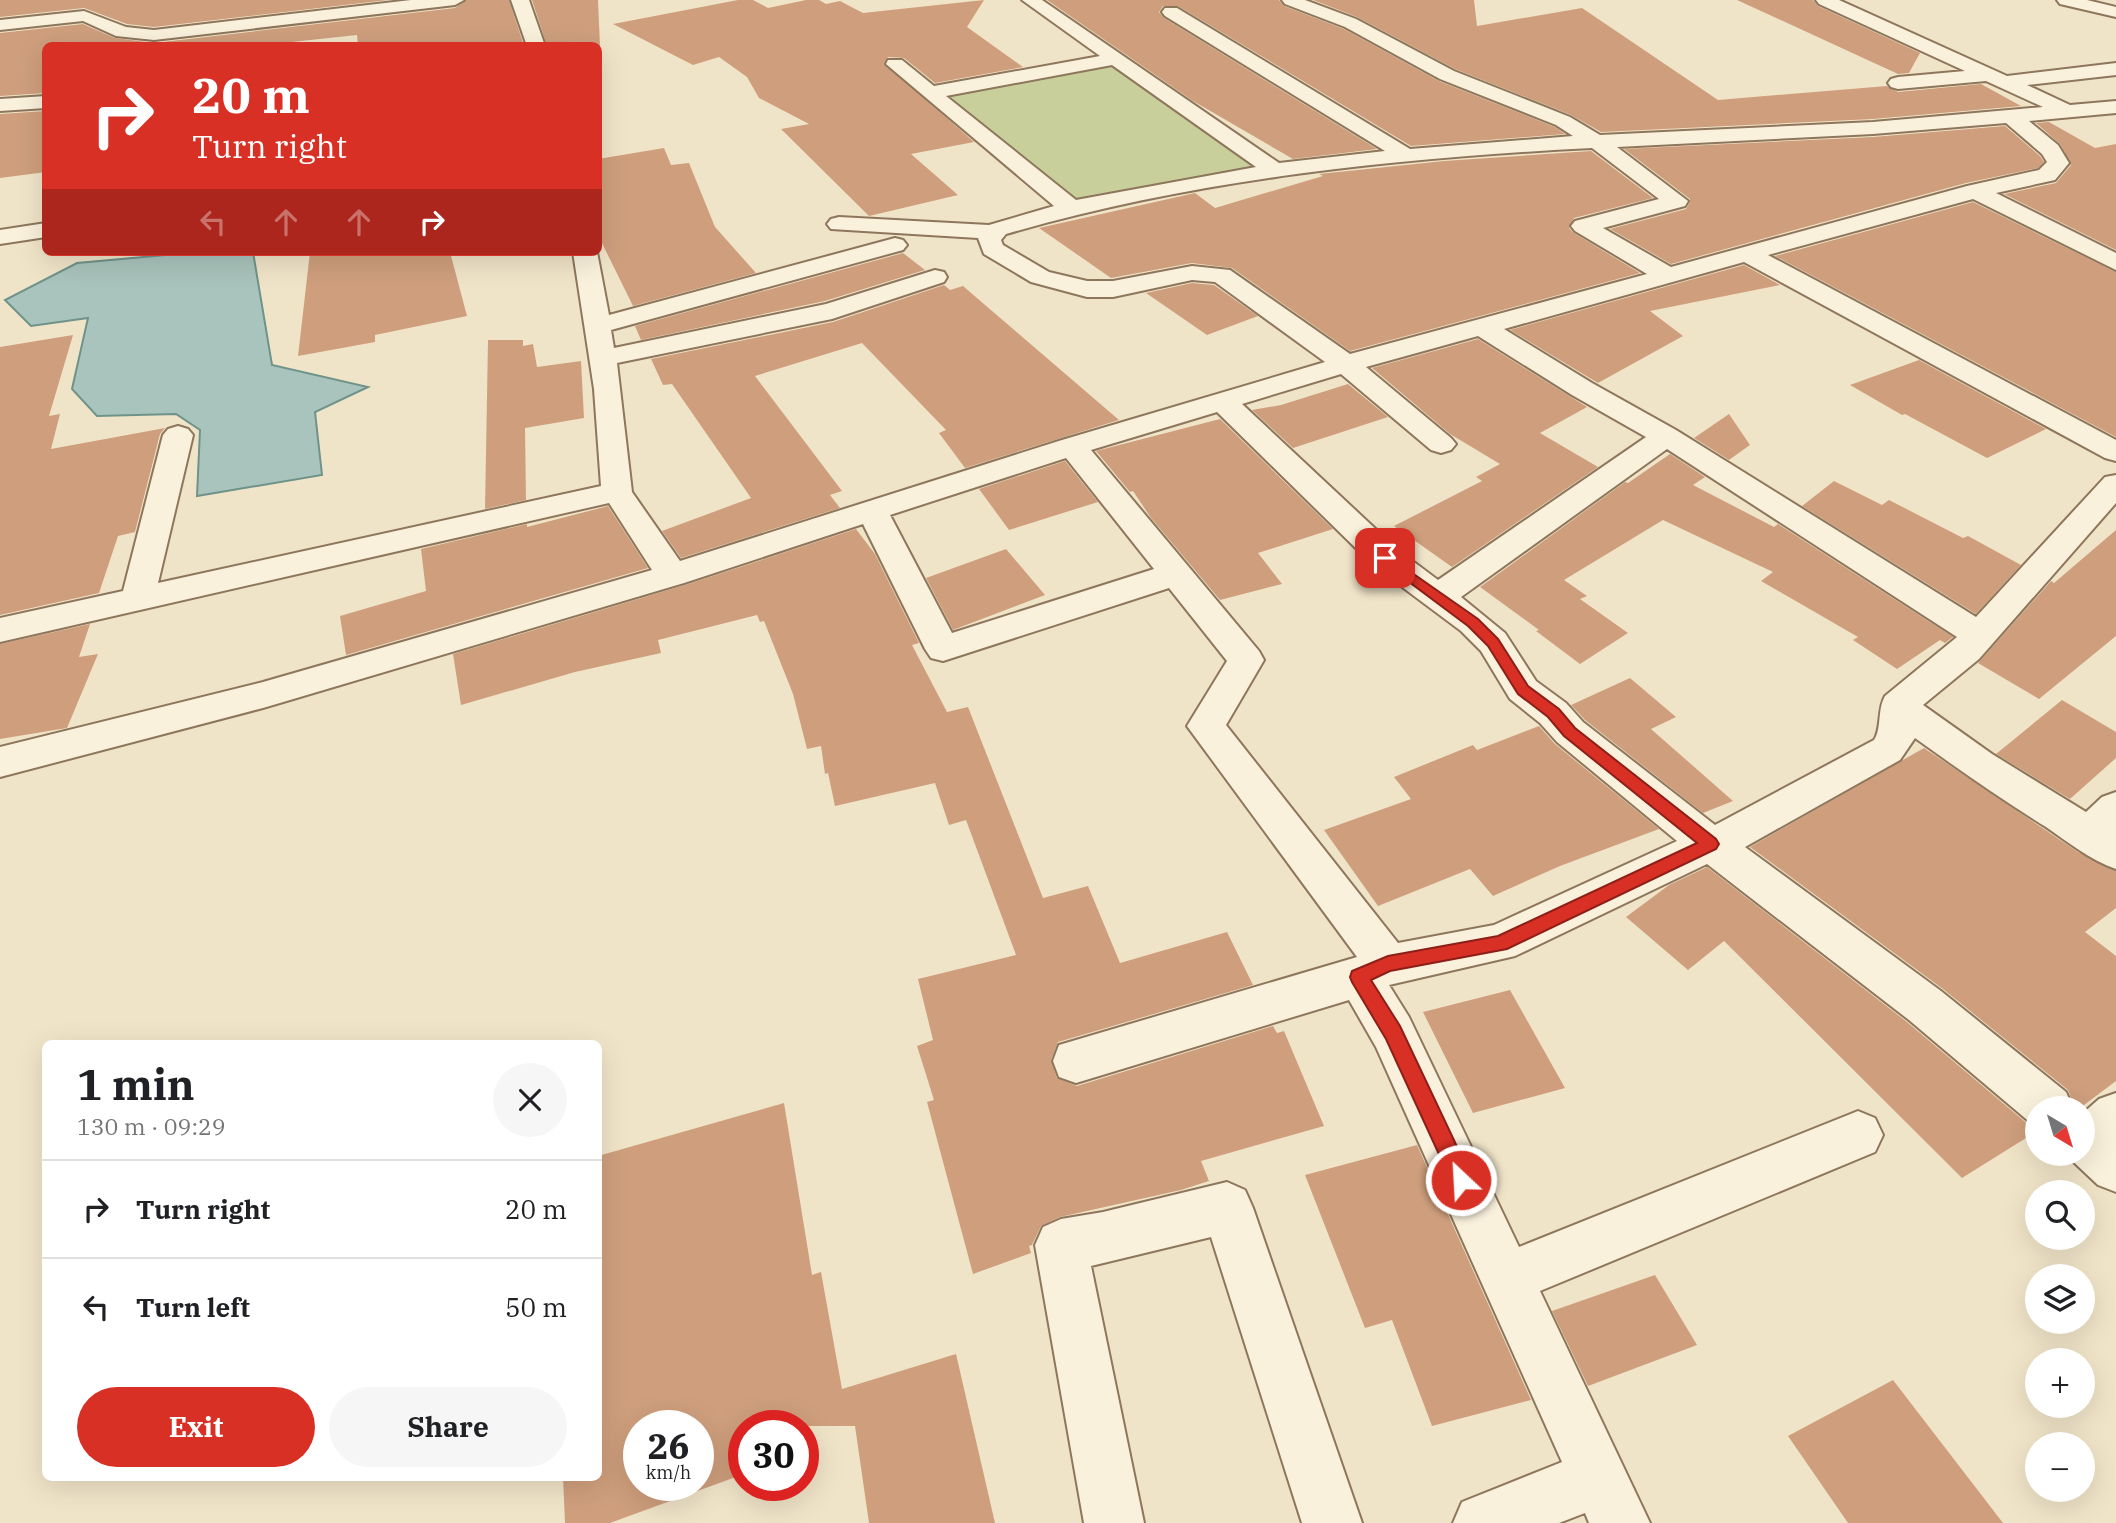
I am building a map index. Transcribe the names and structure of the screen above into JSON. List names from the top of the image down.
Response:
{
  "north": "bottom right",
  "page": {
    "turn": ["20 m", "Turn right"],
    "heading": ["1 min", "130 m · 09:29"],
    "map_buttons": ["+", "−"],
    "list": [
      {
        "name": "Turn right",
        "value": "20 m"
      },
      {
        "name": "Turn left",
        "value": "50 m"
      }
    ],
    "buttons": ["Exit", "Share"],
    "speed": "26 km/h",
    "limit": "30"
  }
}
